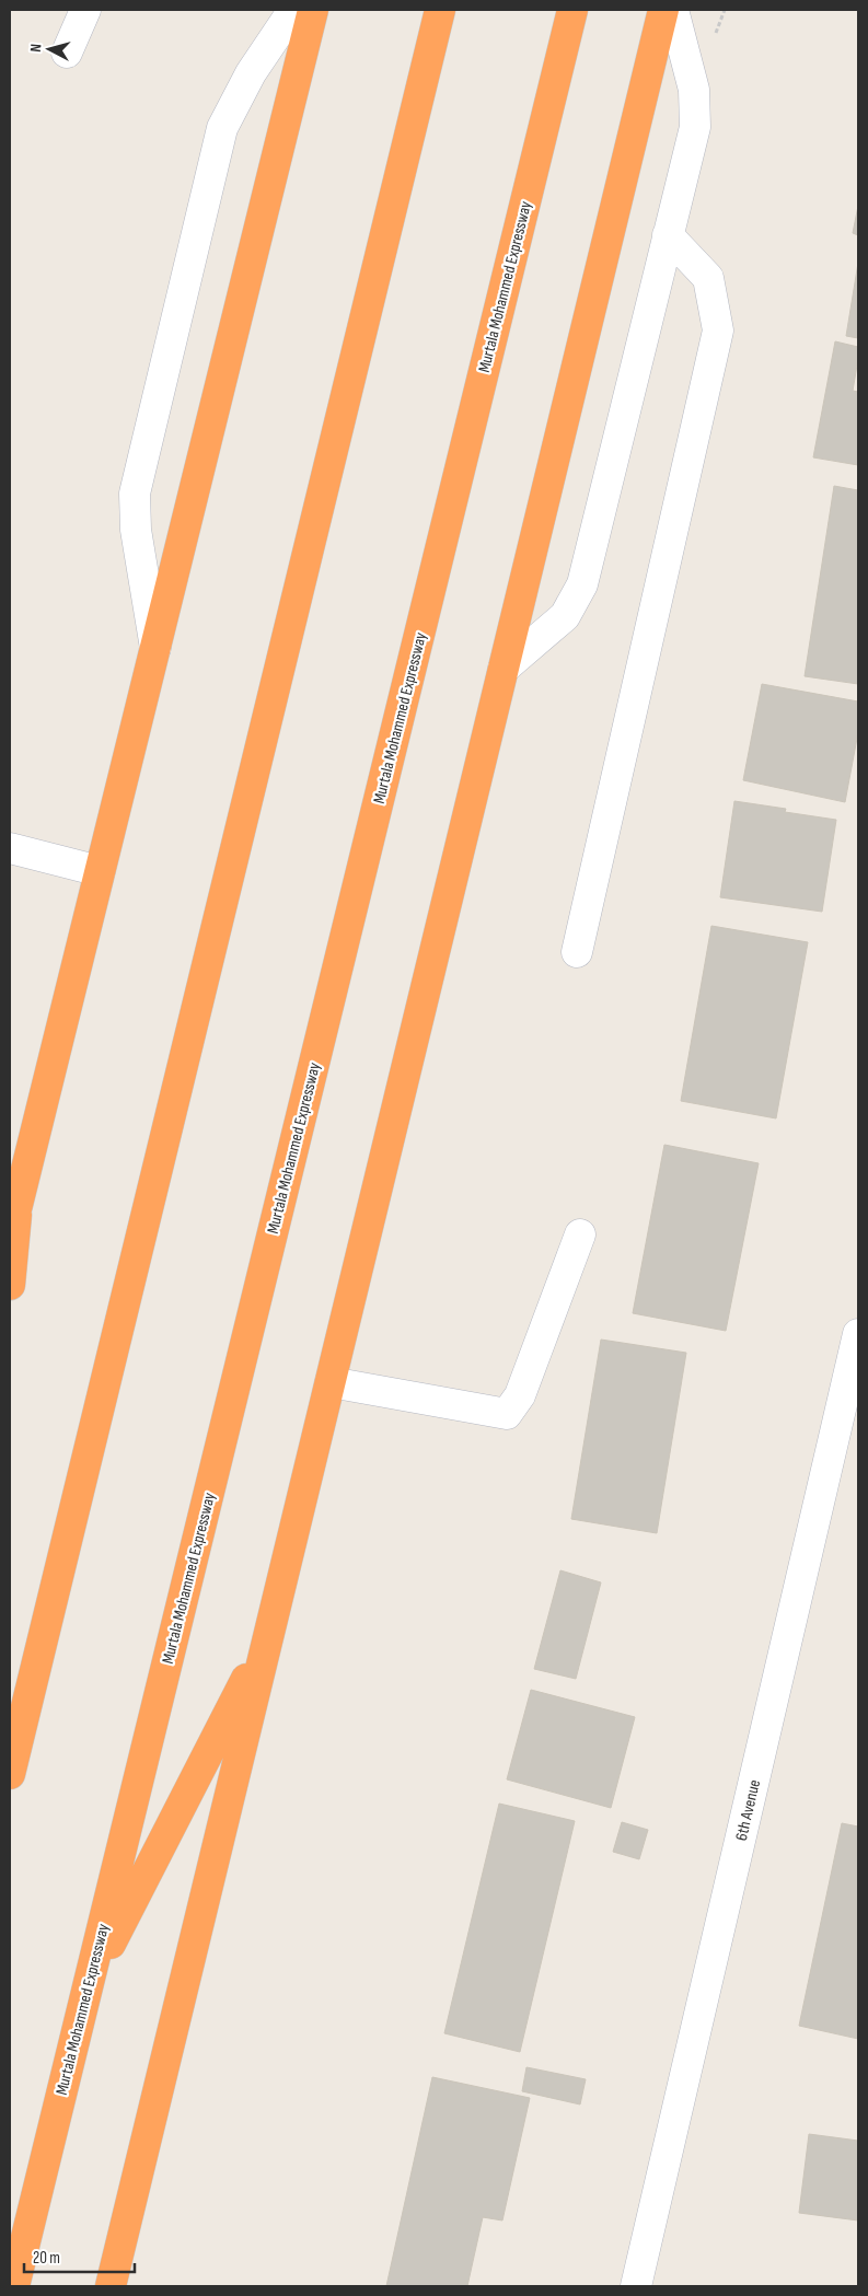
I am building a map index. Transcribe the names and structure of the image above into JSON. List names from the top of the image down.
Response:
{
  "streets": {
    "highway": ["Murtala Mohammed Expressway"],
    "street": ["6th Avenue"]
  },
  "scale_bar": "20 m",
  "north": "left"
}
